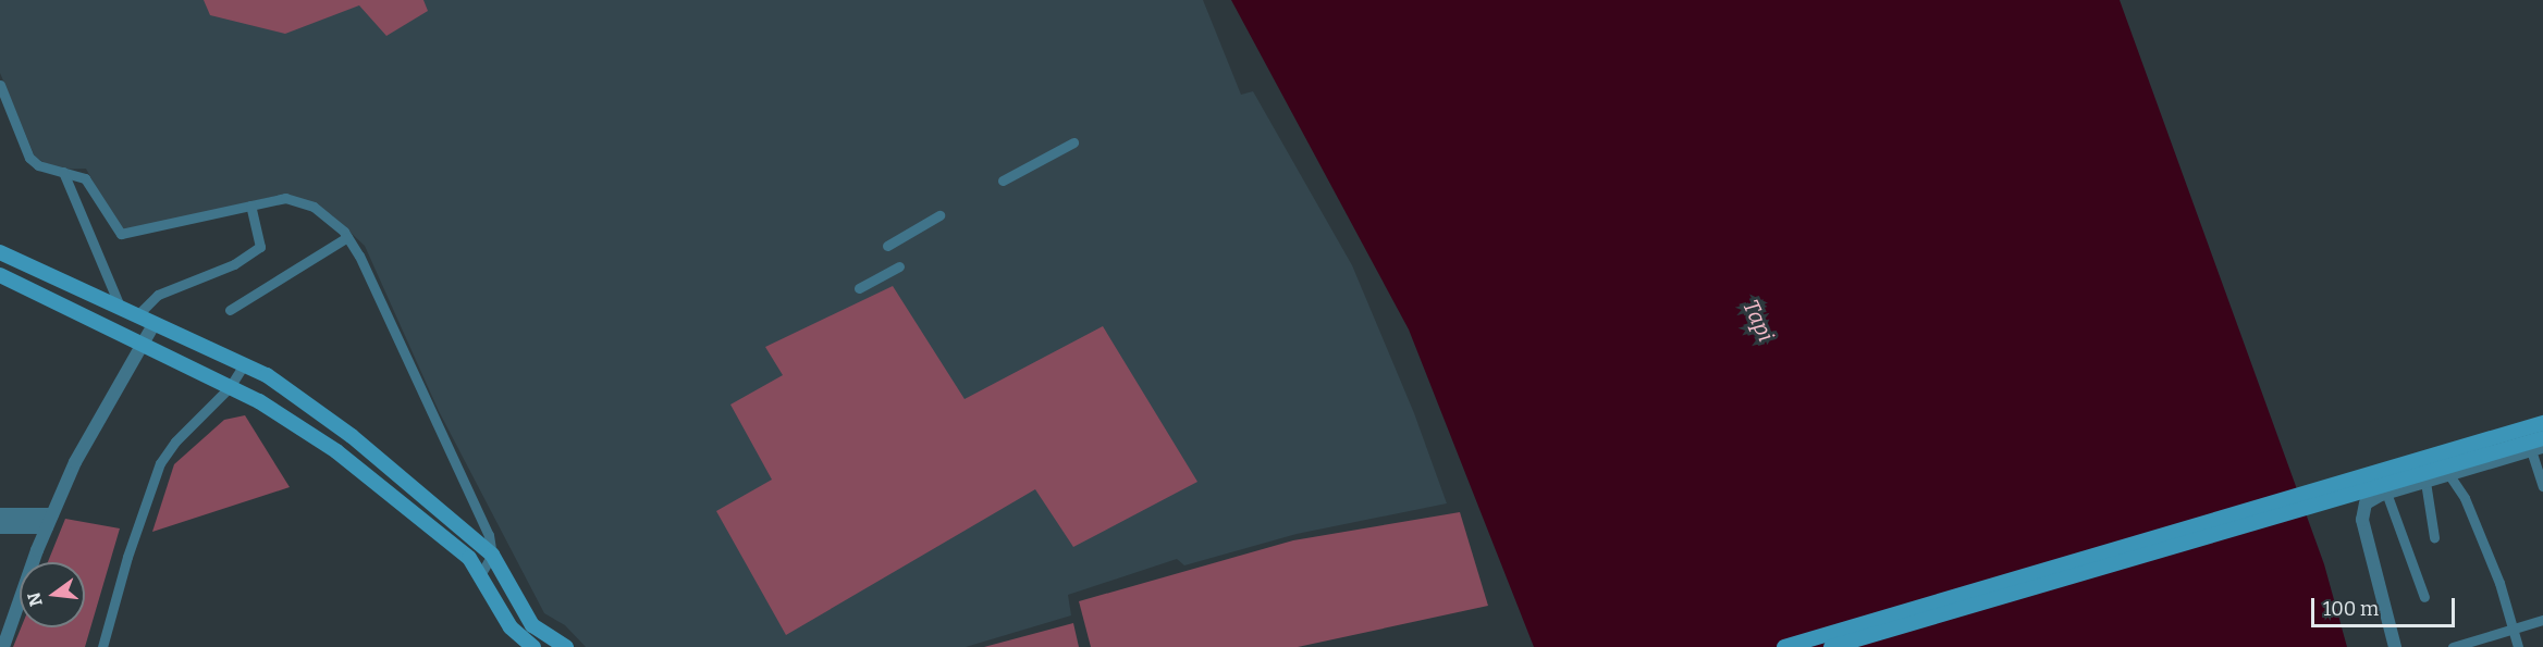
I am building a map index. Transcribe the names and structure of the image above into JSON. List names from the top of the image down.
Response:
{
  "water": ["Tapi"],
  "scale_bar": "100 m",
  "north": "left"
}
